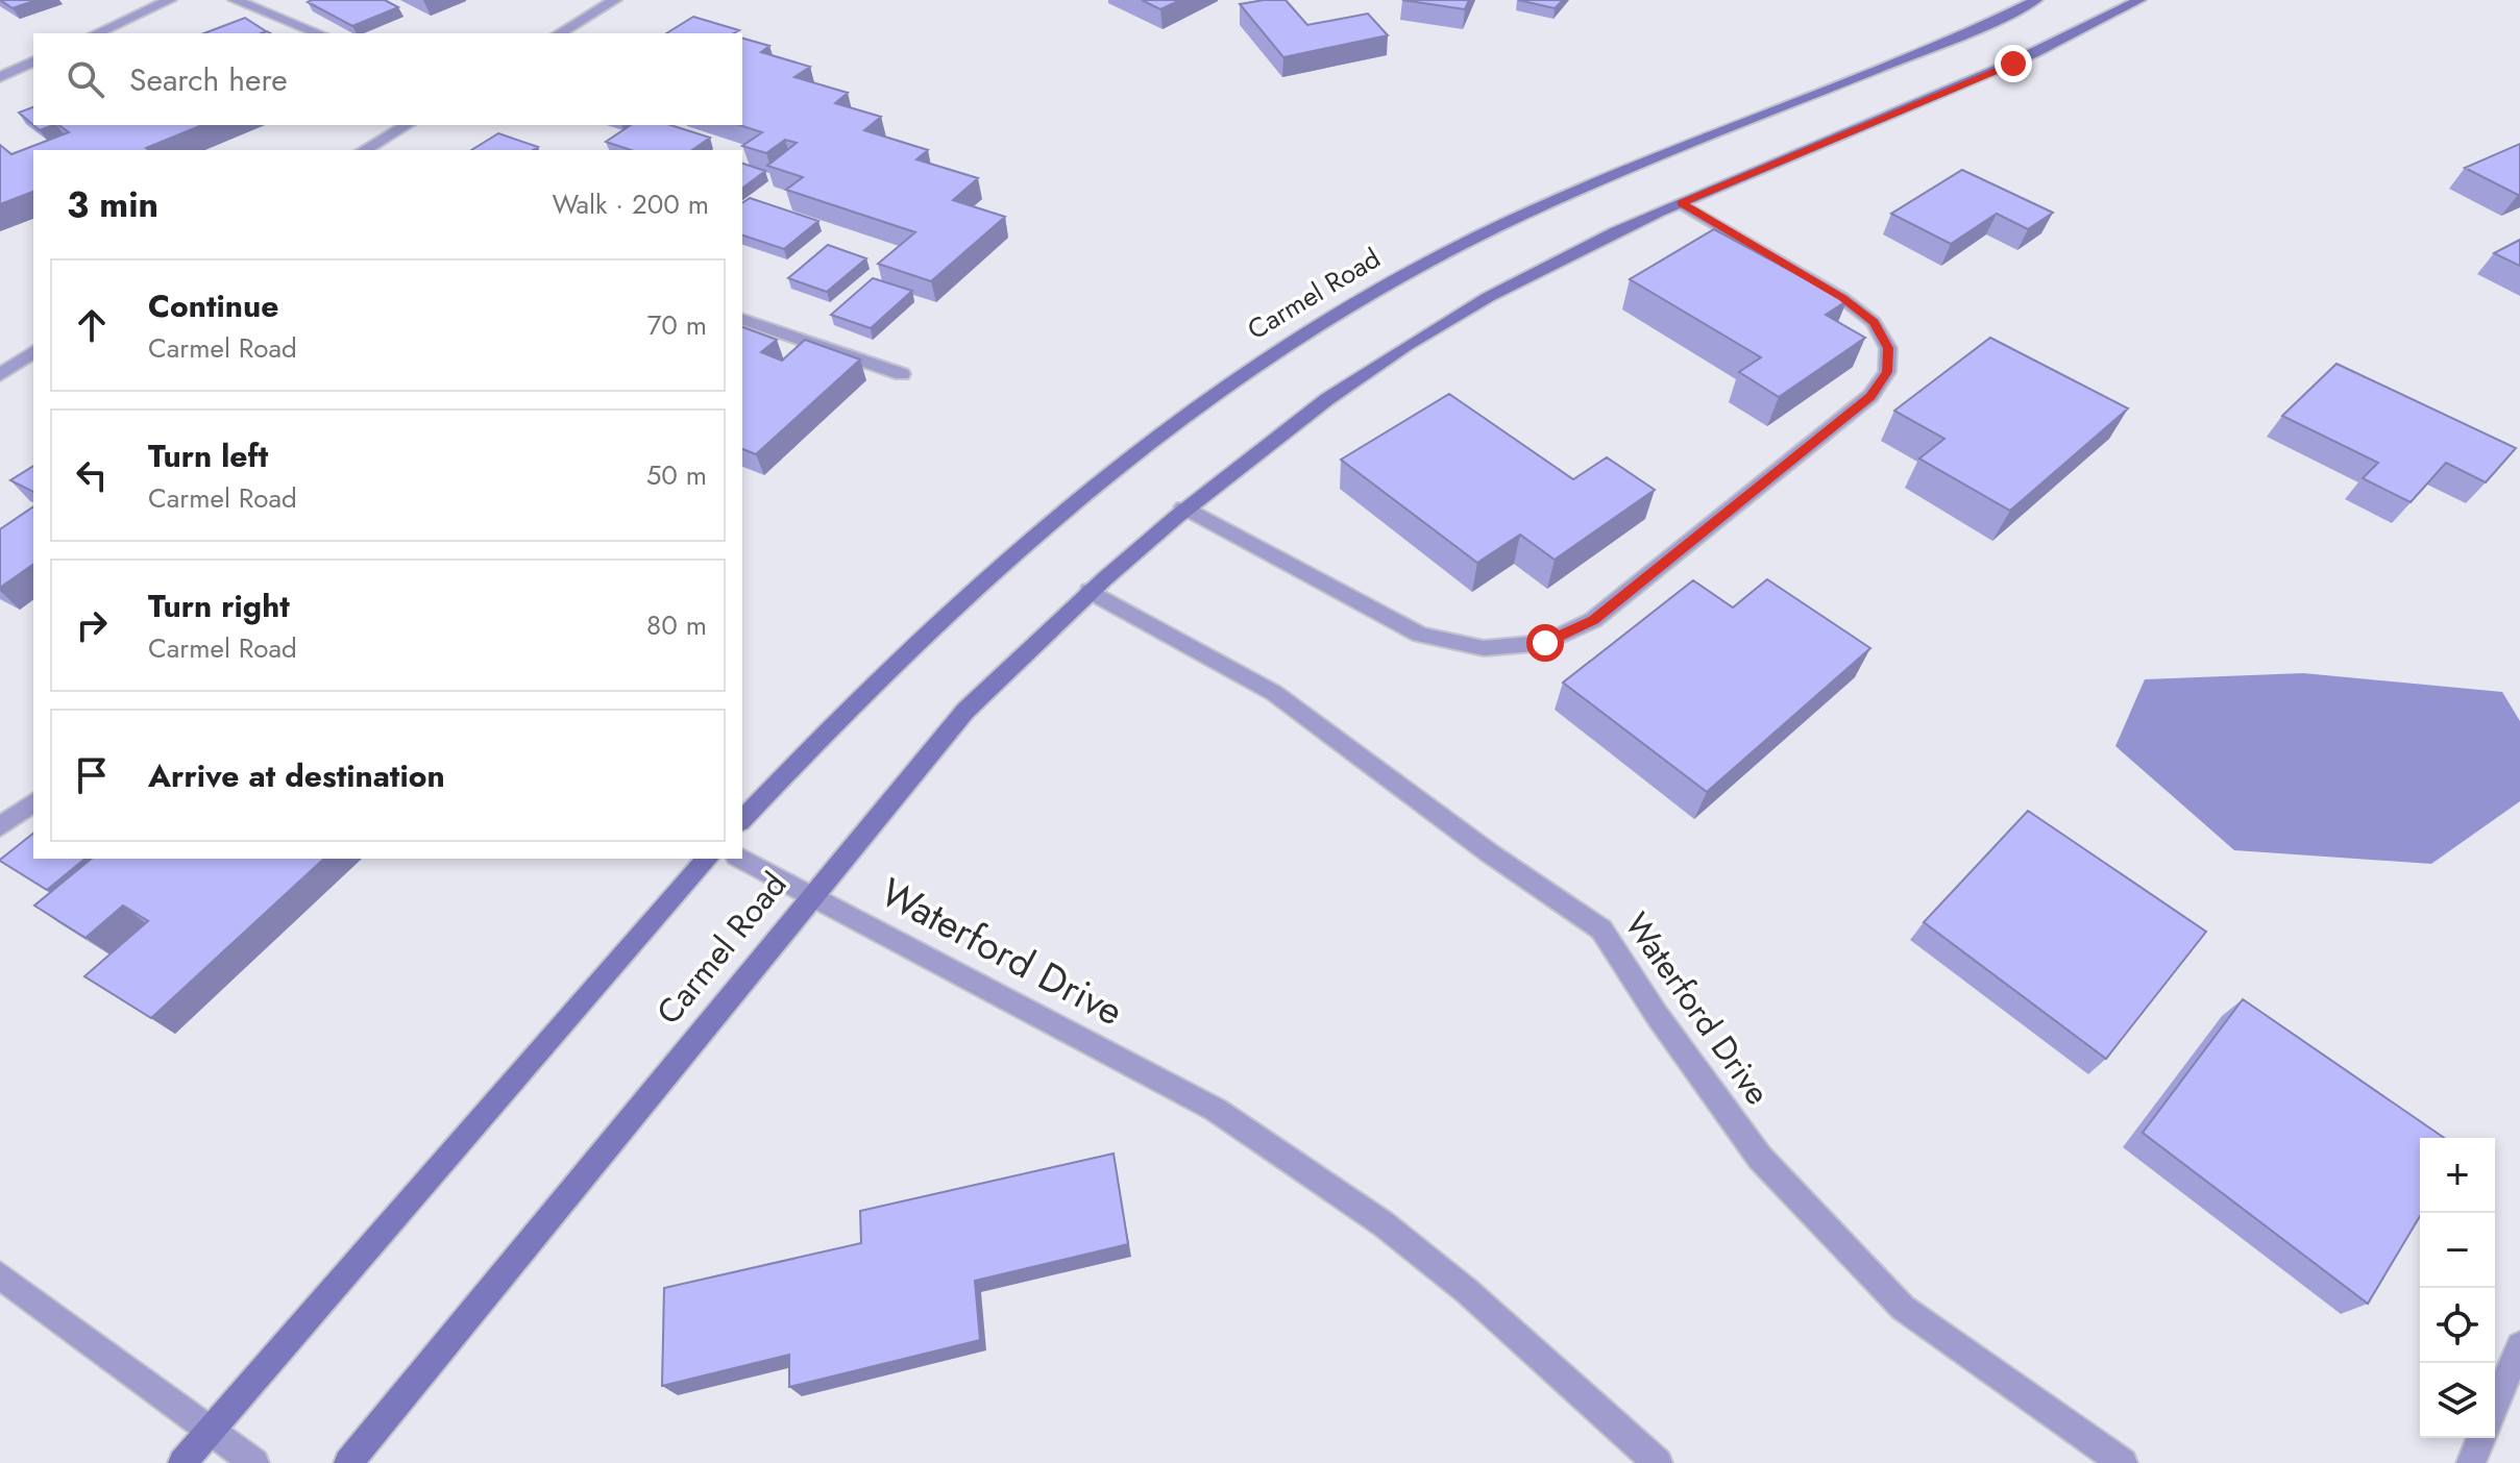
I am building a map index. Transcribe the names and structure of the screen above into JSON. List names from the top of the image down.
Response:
{
  "streets": {
    "main road": ["Carmel Road"],
    "street": ["Waterford Drive"]
  },
  "crossings": [
    ["Carmel Road", "Waterford Drive"]
  ],
  "page": {
    "search": "Search here",
    "heading": ["3 min", "Walk · 200 m"],
    "list": [
      ["Continue", "Carmel Road", "70 m"],
      ["Turn left", "Carmel Road", "50 m"],
      ["Turn right", "Carmel Road", "80 m"],
      "Arrive at destination"
    ],
    "map_buttons": ["+", "−"]
  }
}
